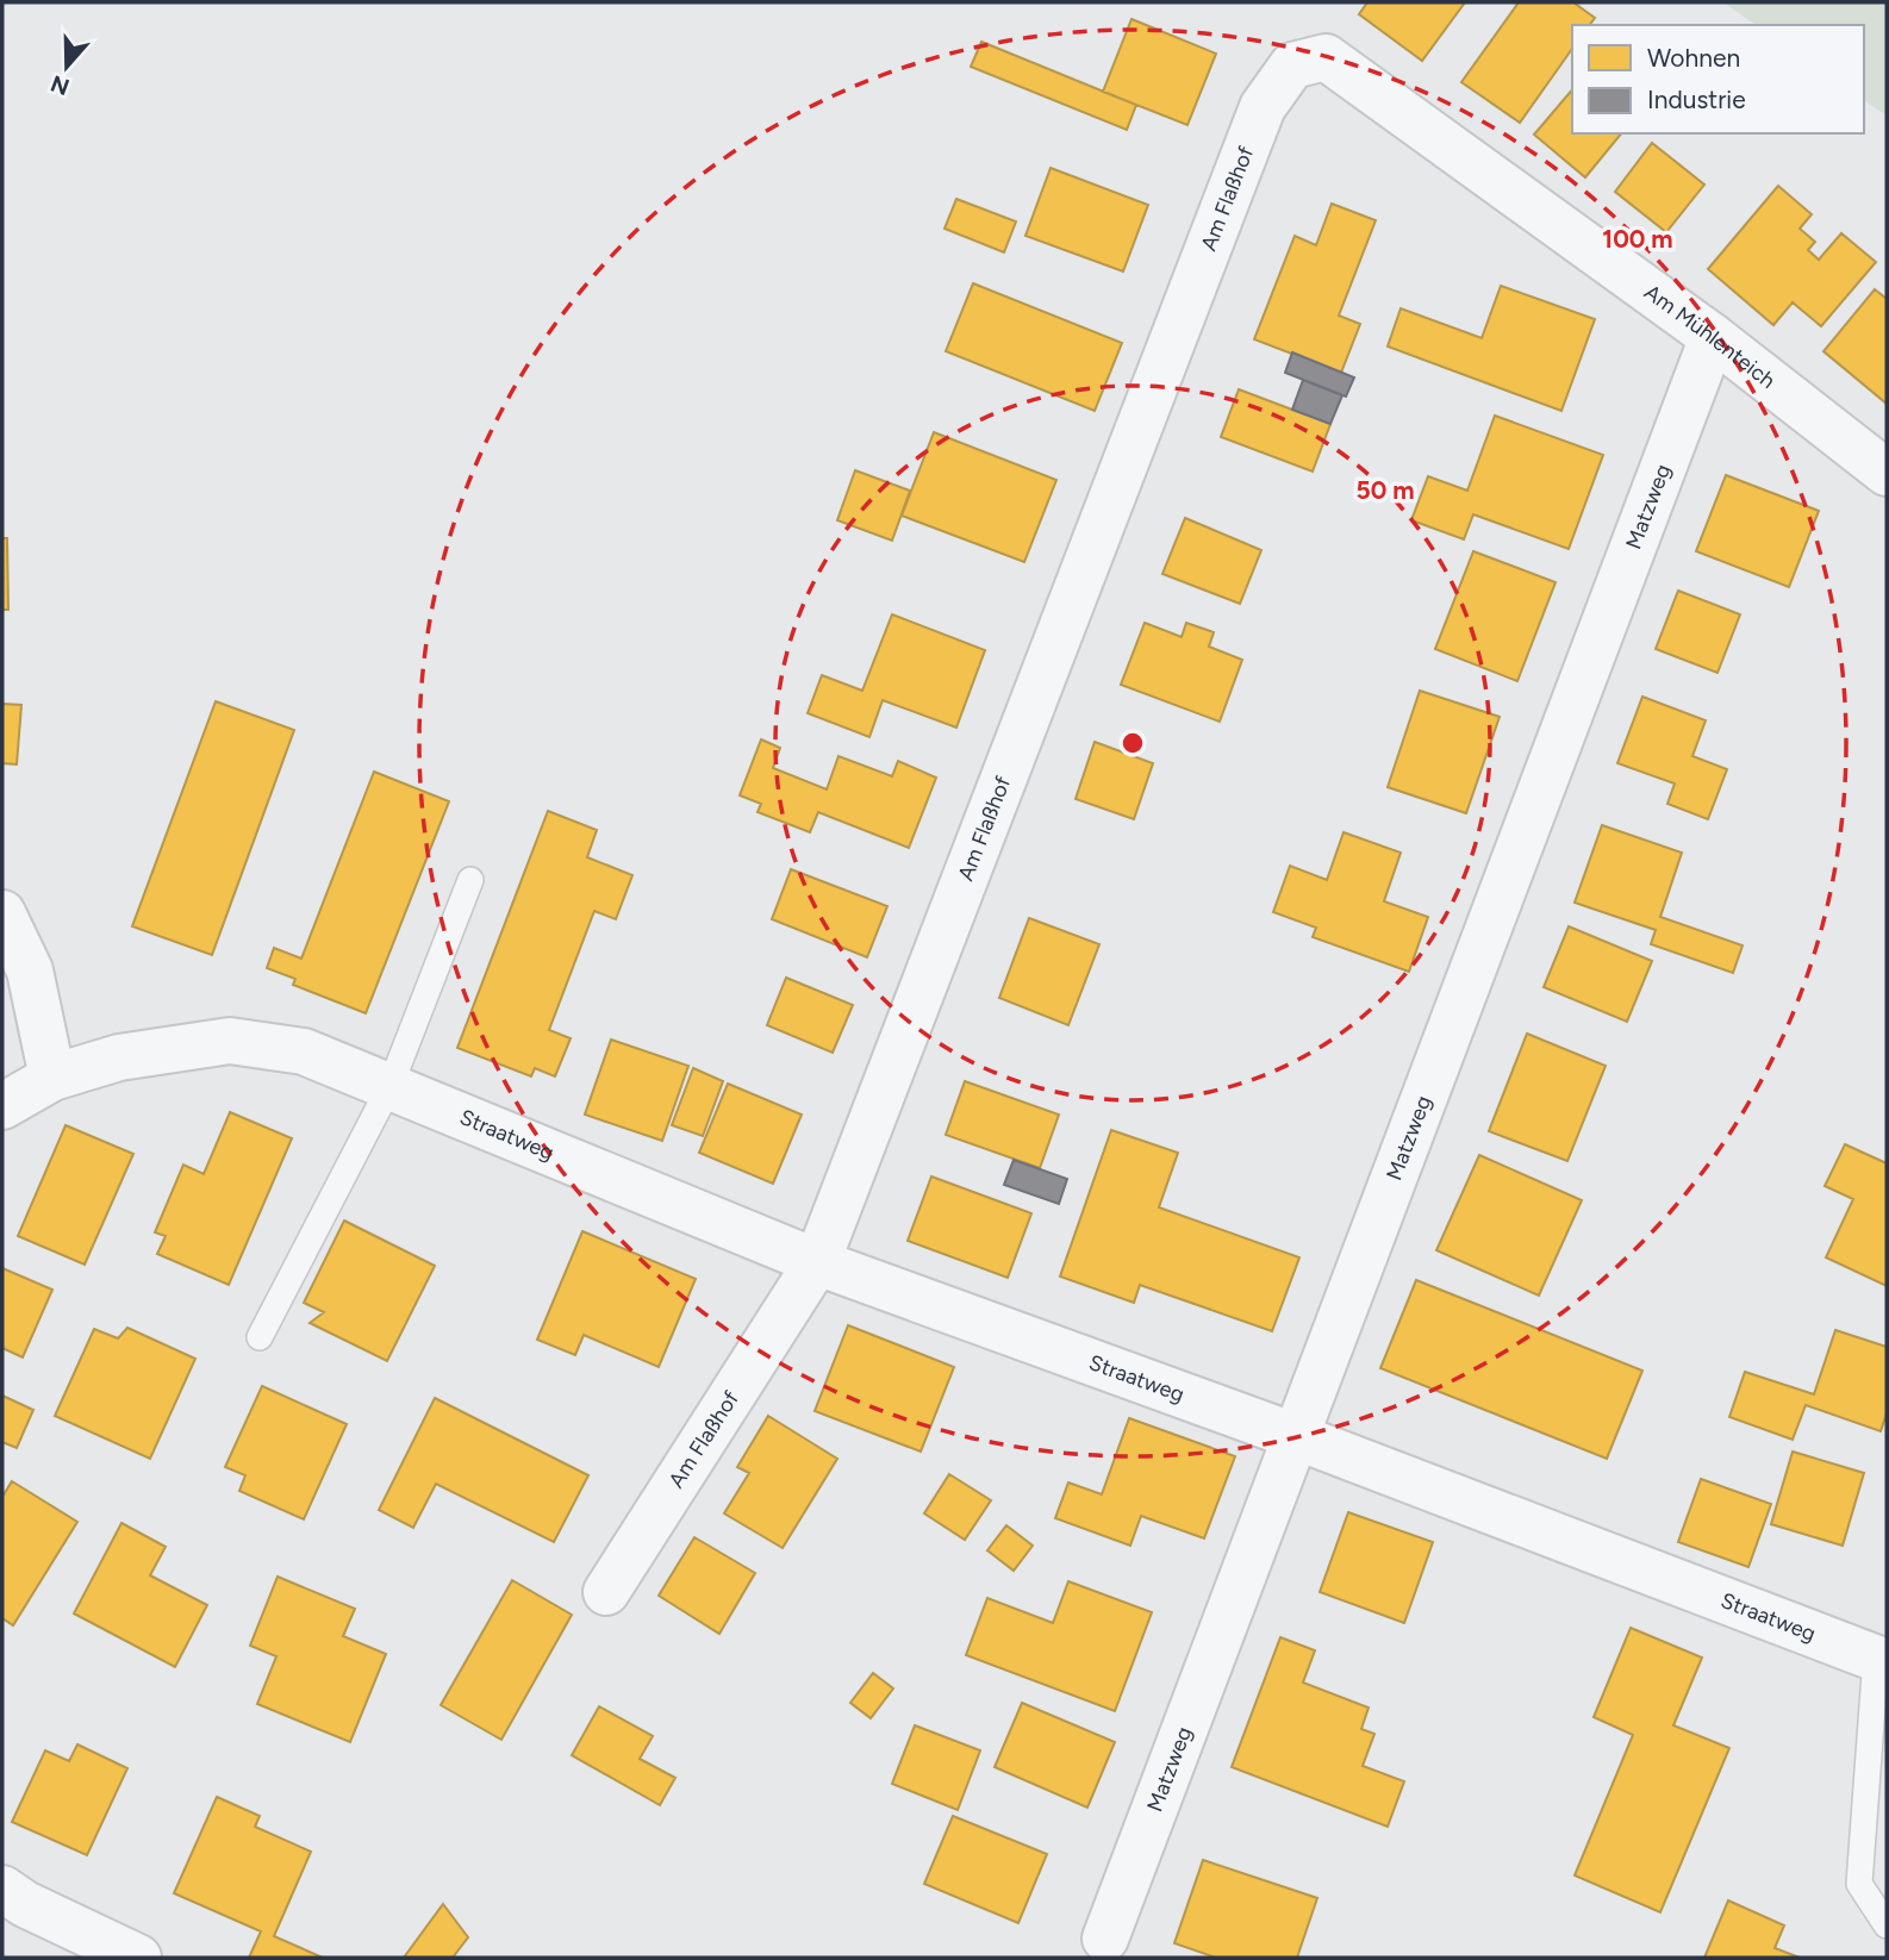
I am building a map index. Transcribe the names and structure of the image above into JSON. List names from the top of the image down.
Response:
{
  "streets": {
    "street": [
      "Am Flaßhof",
      "Am Mühlenteich",
      "Matzweg",
      "Straatweg"
    ]
  },
  "crossings": [
    ["Am Flaßhof", "Am Mühlenteich"],
    ["Am Flaßhof", "Straatweg"],
    ["Am Mühlenteich", "Matzweg"],
    ["Matzweg", "Straatweg"]
  ],
  "legend": ["Wohnen", "Industrie"],
  "north": "bottom",
  "rings": ["100 m", "50 m"]
}
